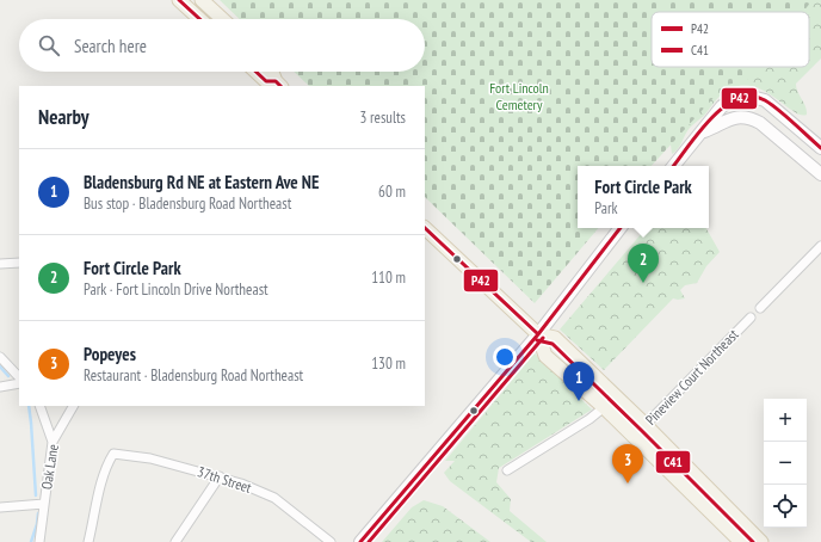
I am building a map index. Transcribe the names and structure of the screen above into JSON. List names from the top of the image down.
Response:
{
  "streets": {
    "street": ["Pineview Court Northeast", "Oak Lane", "37th Street"]
  },
  "parks": ["Fort Lincoln Cemetery"],
  "lines": ["transit line P42", "transit line C41"],
  "legend": ["P42", "C41"],
  "page": {
    "search": "Search here",
    "heading": ["Nearby", "3 results"],
    "list": [
      {
        "mark": "1",
        "name": "Bladensburg Rd NE at Eastern Ave NE",
        "note": "Bus stop · Bladensburg Road Northeast",
        "value": "60 m"
      },
      {
        "mark": "2",
        "name": "Fort Circle Park",
        "note": "Park · Fort Lincoln Drive Northeast",
        "value": "110 m"
      },
      {
        "mark": "3",
        "name": "Popeyes",
        "note": "Restaurant · Bladensburg Road Northeast",
        "value": "130 m"
      }
    ],
    "popup": ["Fort Circle Park", "Park"],
    "pins": ["2", "1", "3"],
    "map_buttons": ["+", "−"]
  }
}
